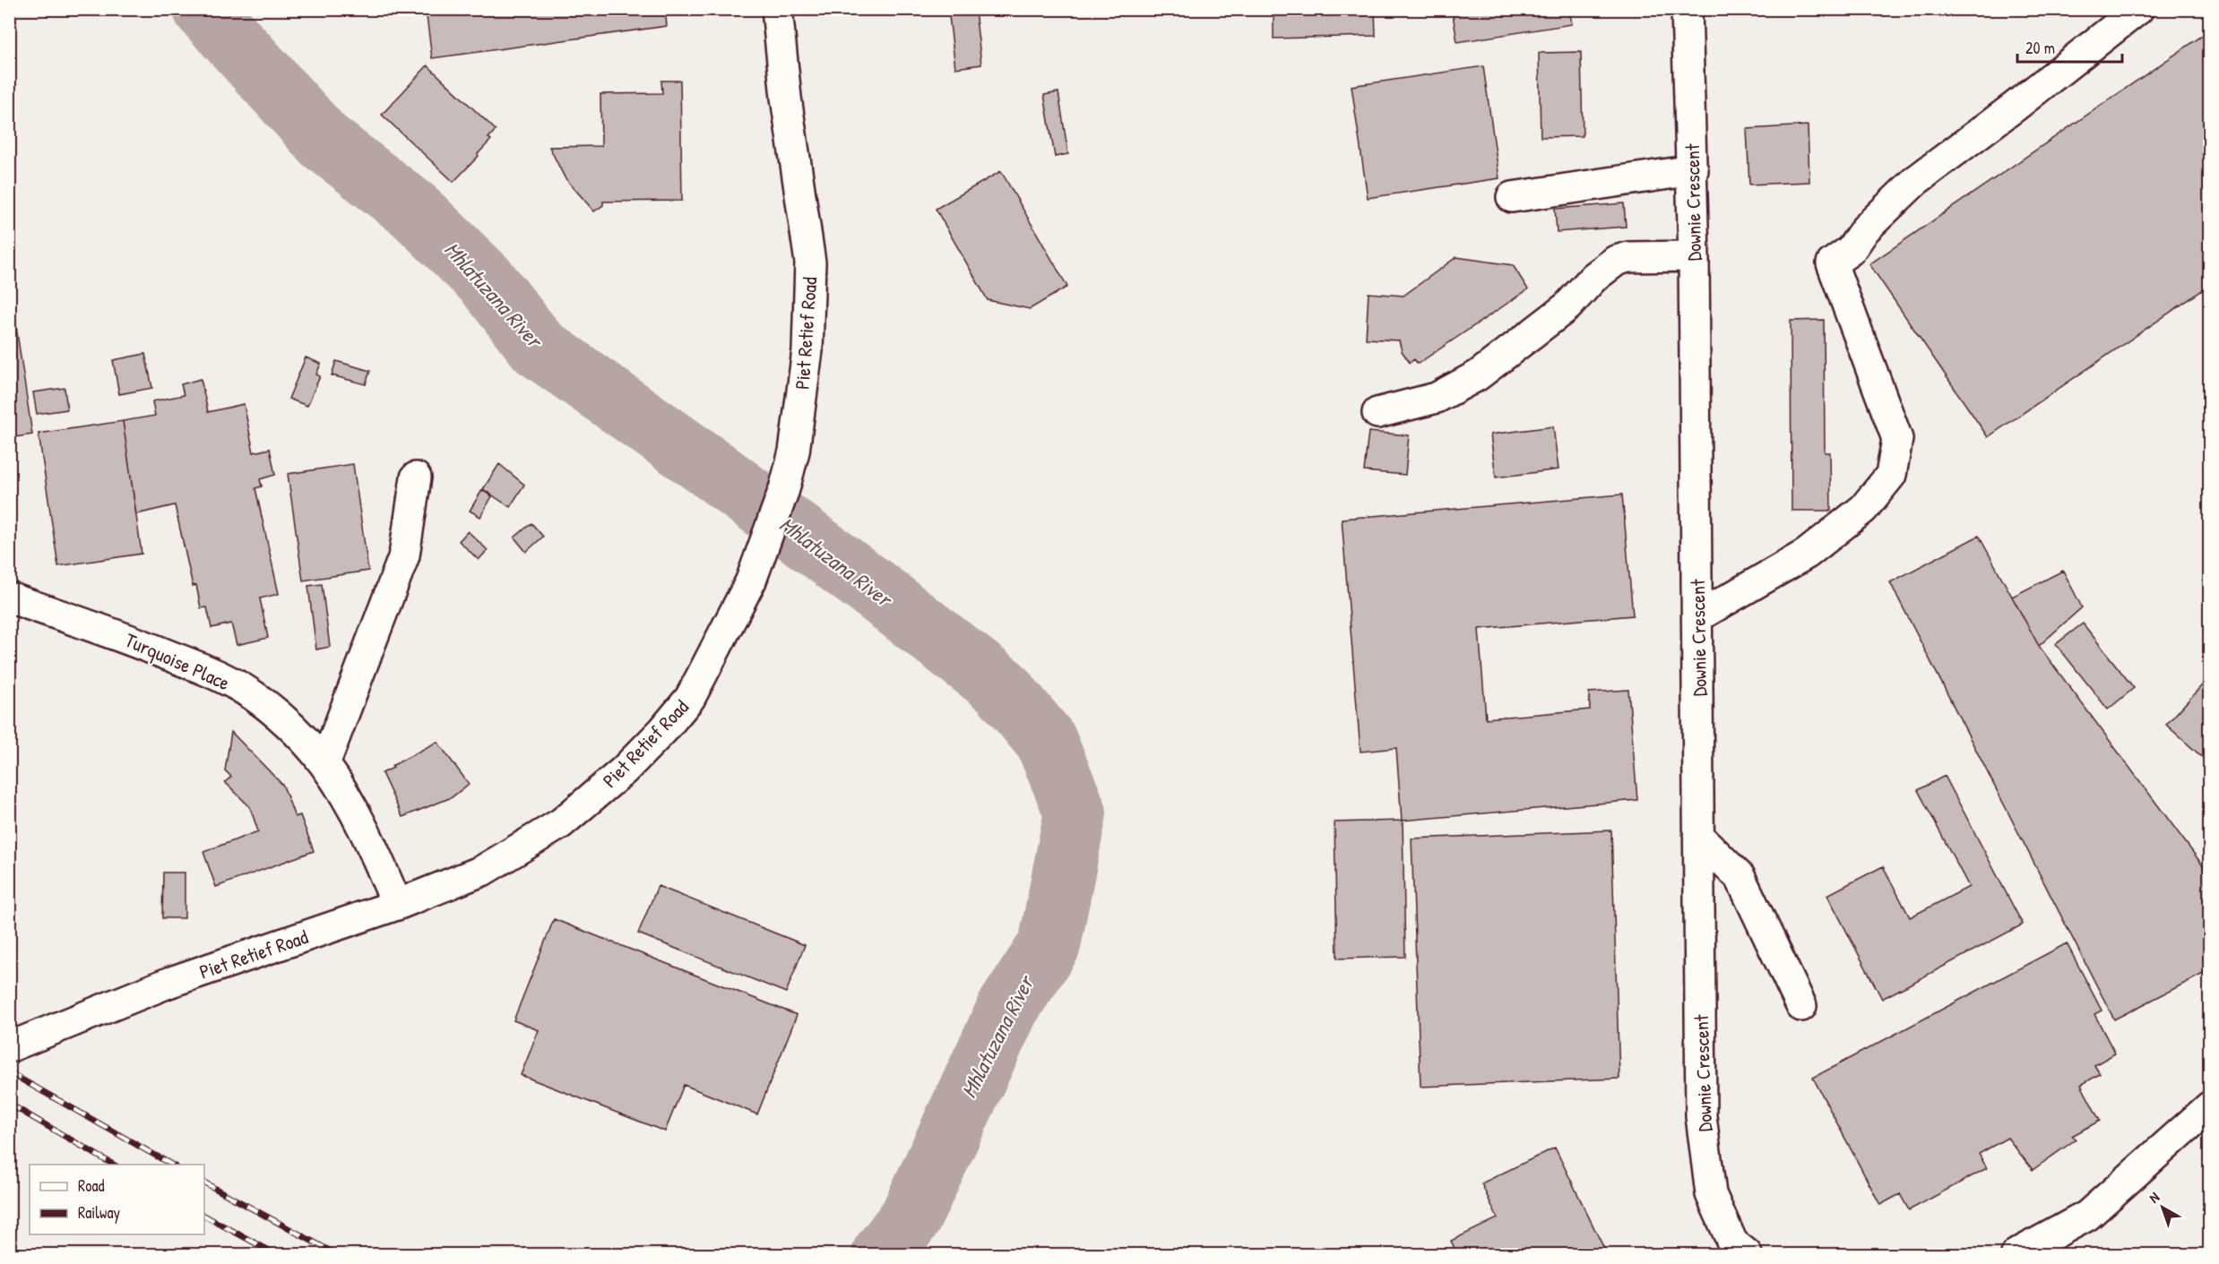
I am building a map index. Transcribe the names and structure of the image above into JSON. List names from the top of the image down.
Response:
{
  "streets": {
    "street": ["Downie Crescent", "Piet Retief Road", "Turquoise Place"]
  },
  "crossings": [
    ["Piet Retief Road", "Turquoise Place"]
  ],
  "water": ["Mhlatuzana River"],
  "legend": ["Road", "Railway"],
  "scale_bar": "20 m",
  "north": "top left"
}
